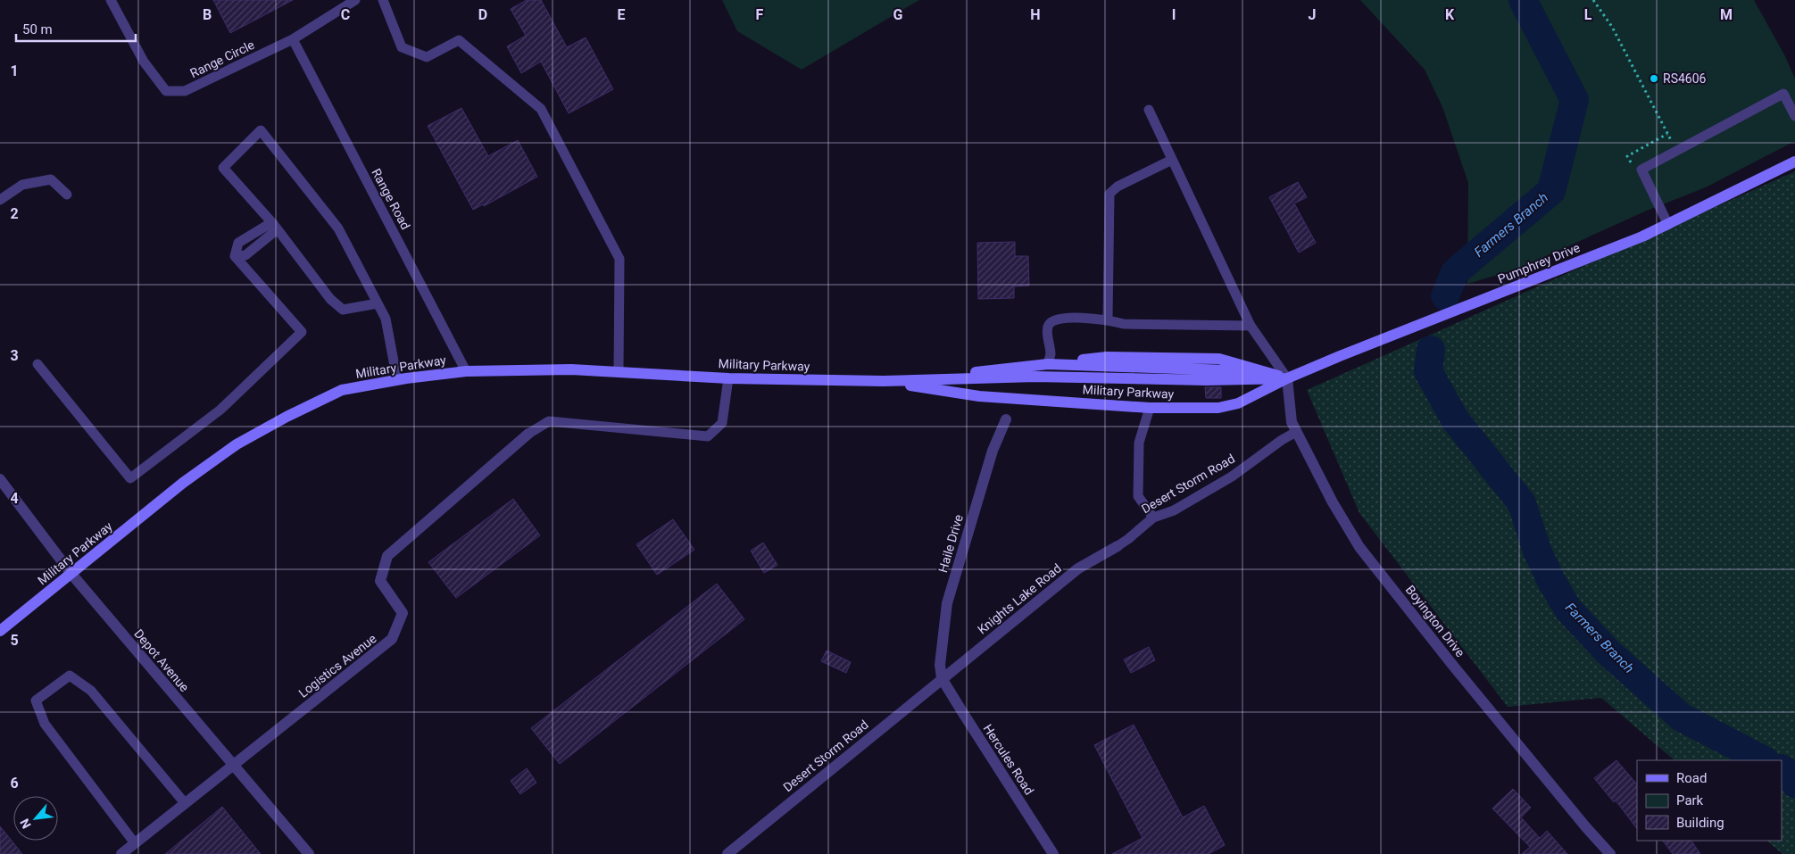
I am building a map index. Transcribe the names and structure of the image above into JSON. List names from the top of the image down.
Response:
{
  "streets": {
    "street": [
      "Pumphrey Drive",
      "Military Parkway",
      "Desert Storm Road",
      "Haile Drive",
      "Knights Lake Road",
      "Boyington Drive",
      "Depot Avenue",
      "Logistics Avenue",
      "Hercules Road"
    ],
    "lane": ["Range Circle", "Range Road"]
  },
  "crossings": [
    ["Range Circle", "Range Road"],
    ["Range Road", "Military Parkway"],
    ["Pumphrey Drive", "Military Parkway"],
    ["Pumphrey Drive", "Boyington Drive"],
    ["Military Parkway", "Boyington Drive"],
    ["Military Parkway", "Depot Avenue"],
    ["Desert Storm Road", "Haile Drive"],
    ["Desert Storm Road", "Knights Lake Road"],
    ["Desert Storm Road", "Boyington Drive"],
    ["Desert Storm Road", "Hercules Road"],
    ["Haile Drive", "Knights Lake Road"],
    ["Haile Drive", "Hercules Road"],
    ["Knights Lake Road", "Hercules Road"],
    ["Depot Avenue", "Logistics Avenue"]
  ],
  "water": ["Farmers Branch"],
  "places": ["RS4606"],
  "legend": ["Road", "Park", "Building"],
  "scale_bar": "50 m",
  "north": "bottom left",
  "grid": {
    "columns": [
      "B",
      "C",
      "D",
      "E",
      "F",
      "G",
      "H",
      "I",
      "J",
      "K",
      "L",
      "M"
    ],
    "rows": [
      "1",
      "2",
      "3",
      "4",
      "5",
      "6"
    ]
  }
}
